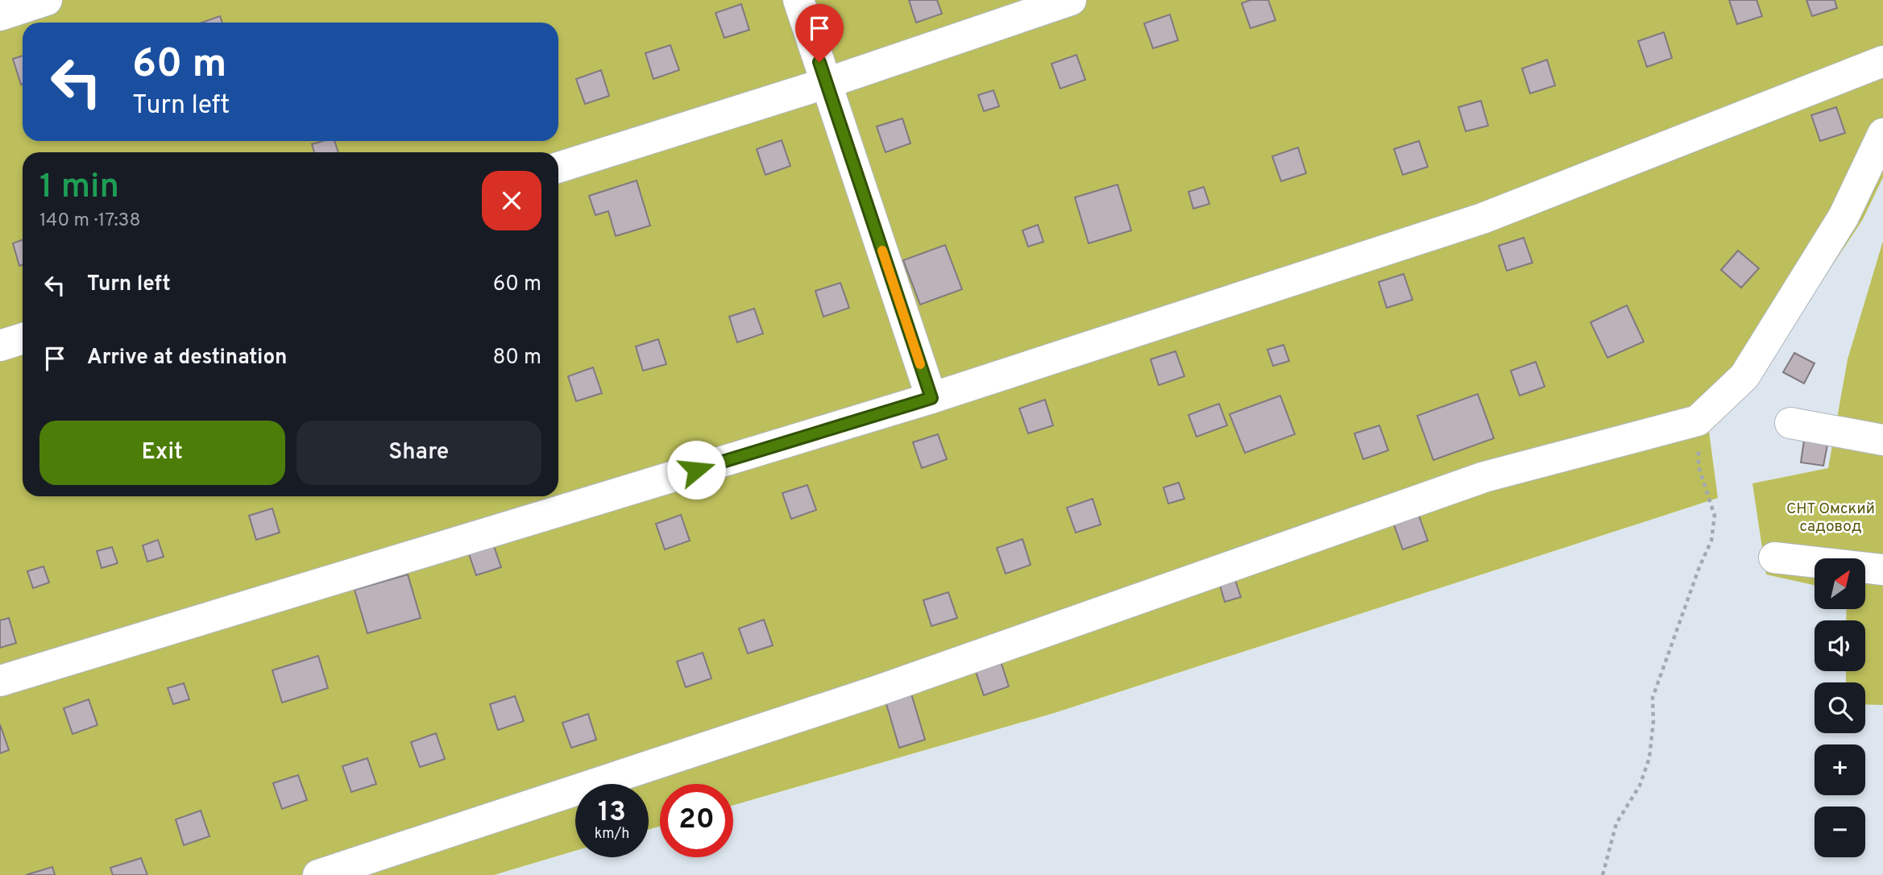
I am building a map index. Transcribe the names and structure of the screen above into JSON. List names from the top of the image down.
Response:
{
  "parks": ["СНТ Омский садовод"],
  "north": "top right",
  "page": {
    "turn": ["60 m", "Turn left"],
    "heading": ["1 min", "140 m · 17:38"],
    "list": [
      {
        "name": "Turn left",
        "value": "60 m"
      },
      {
        "name": "Arrive at destination",
        "value": "80 m"
      }
    ],
    "buttons": ["Exit", "Share"],
    "map_buttons": ["+", "−"],
    "speed": "13 km/h",
    "limit": "20"
  }
}
